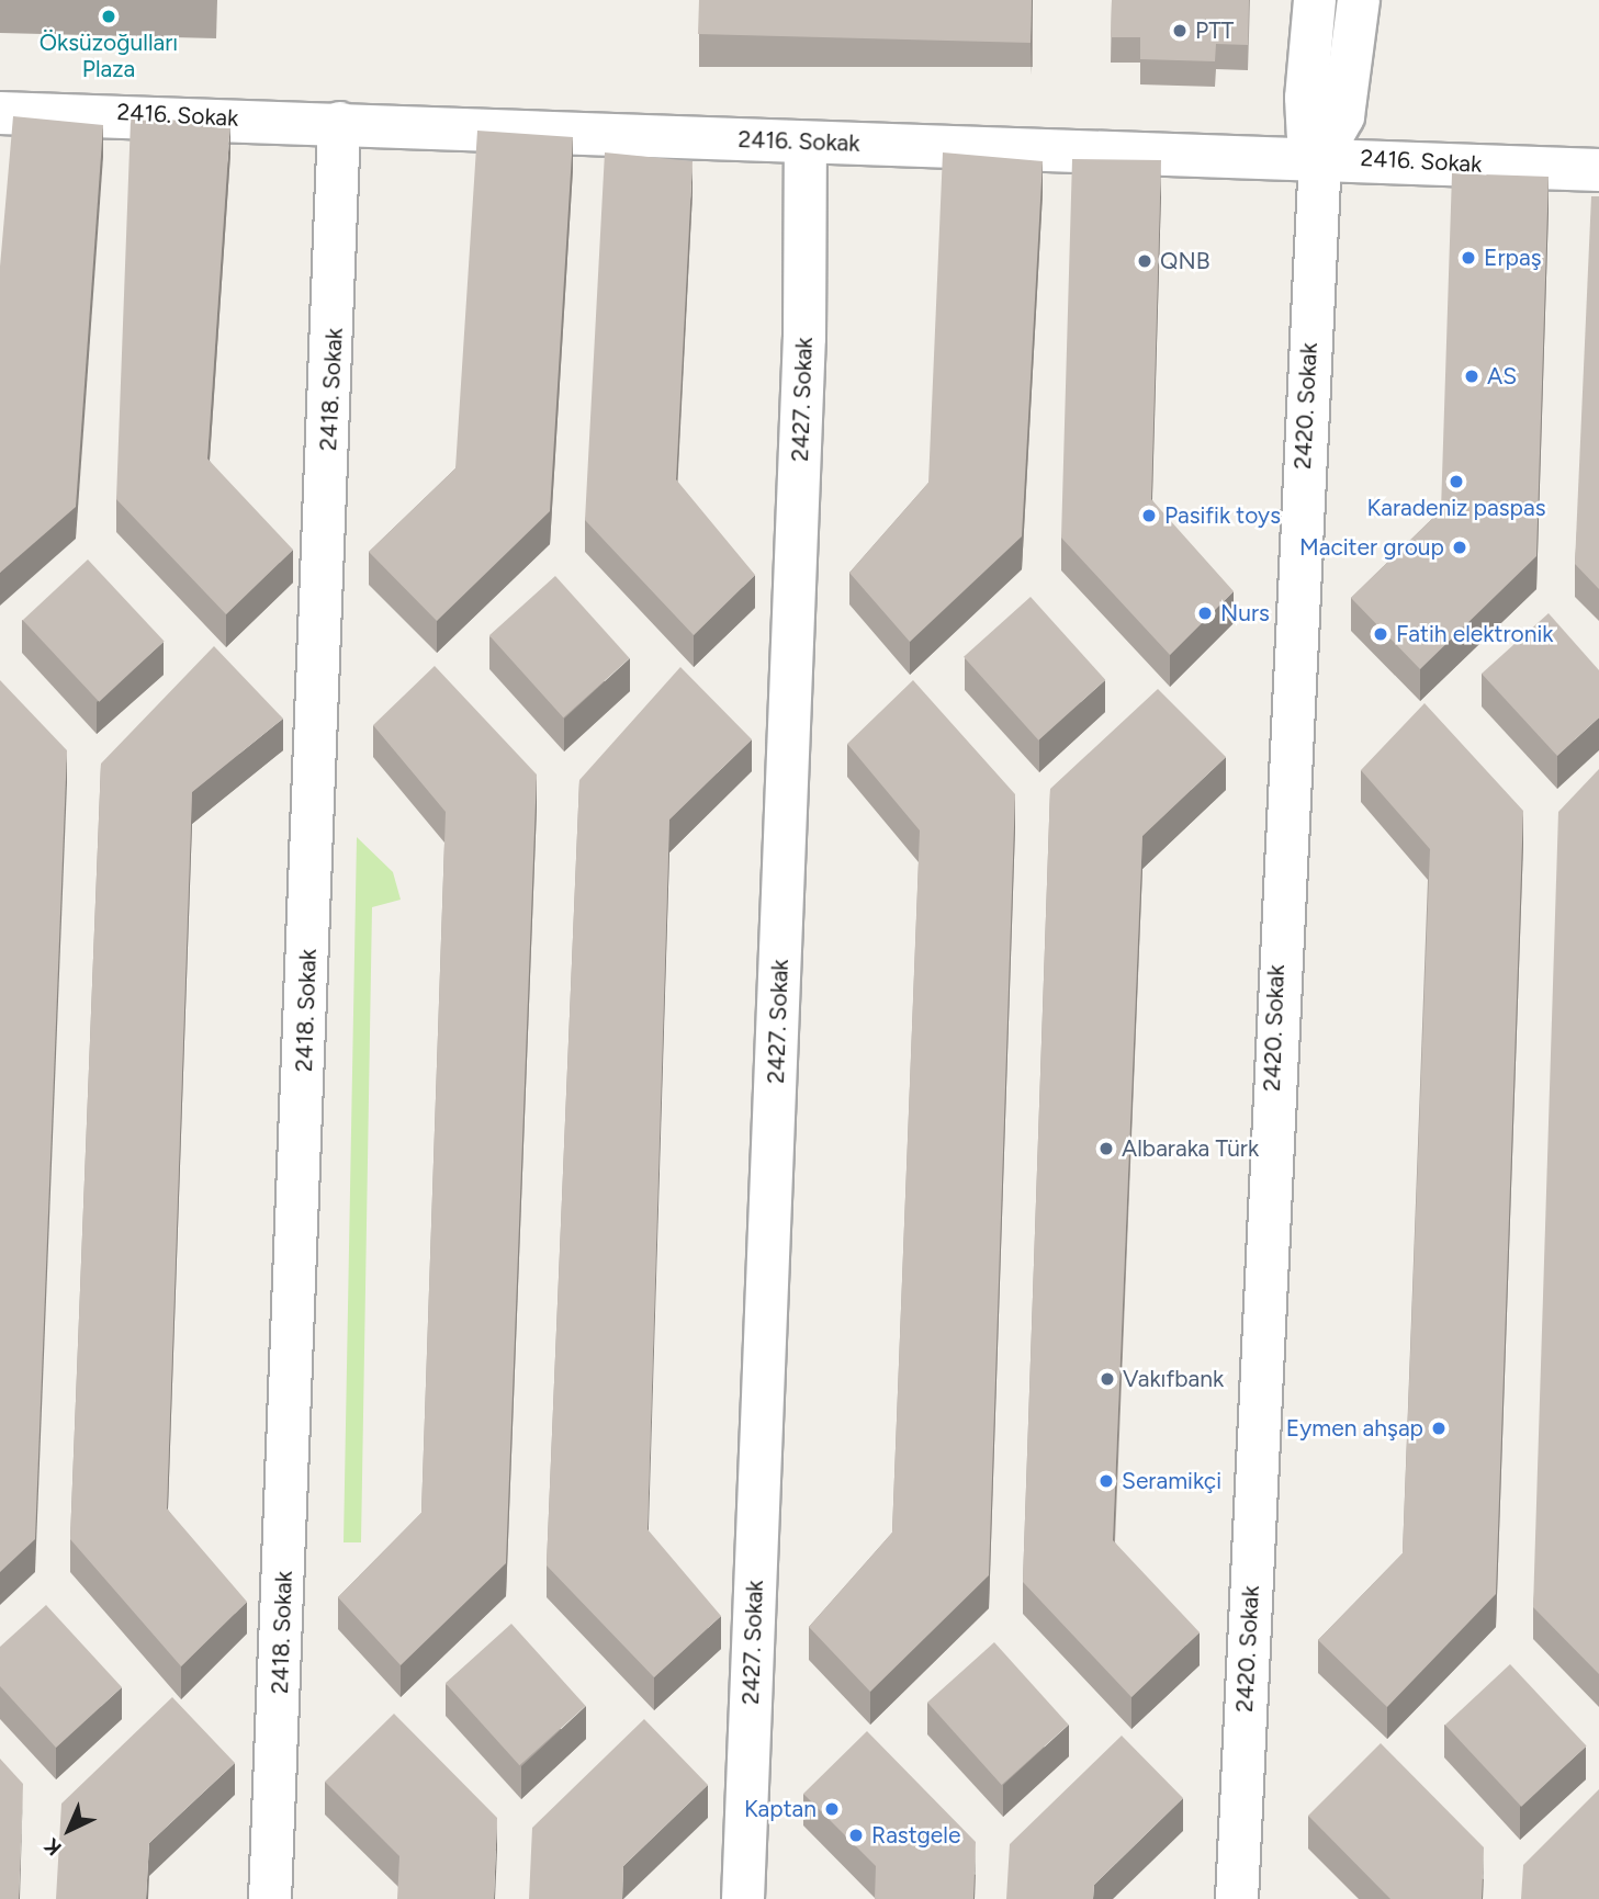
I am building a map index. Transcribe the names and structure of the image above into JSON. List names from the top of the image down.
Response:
{
  "streets": {
    "street": [
      "2416. Sokak",
      "2418. Sokak",
      "2427. Sokak",
      "2420. Sokak"
    ]
  },
  "crossings": [
    ["2416. Sokak", "2418. Sokak"],
    ["2416. Sokak", "2427. Sokak"],
    ["2416. Sokak", "2420. Sokak"]
  ],
  "places": [
    "Öksüzoğulları Plaza",
    "PTT",
    "Erpaş",
    "QNB",
    "AS",
    "Karadeniz paspas",
    "Pasifik toys",
    "Maciter group",
    "Nurs",
    "Fatih elektronik",
    "Albaraka Türk",
    "Vakıfbank",
    "Eymen ahşap",
    "Seramikçi",
    "Kaptan",
    "Rastgele"
  ],
  "north": "bottom left"
}
